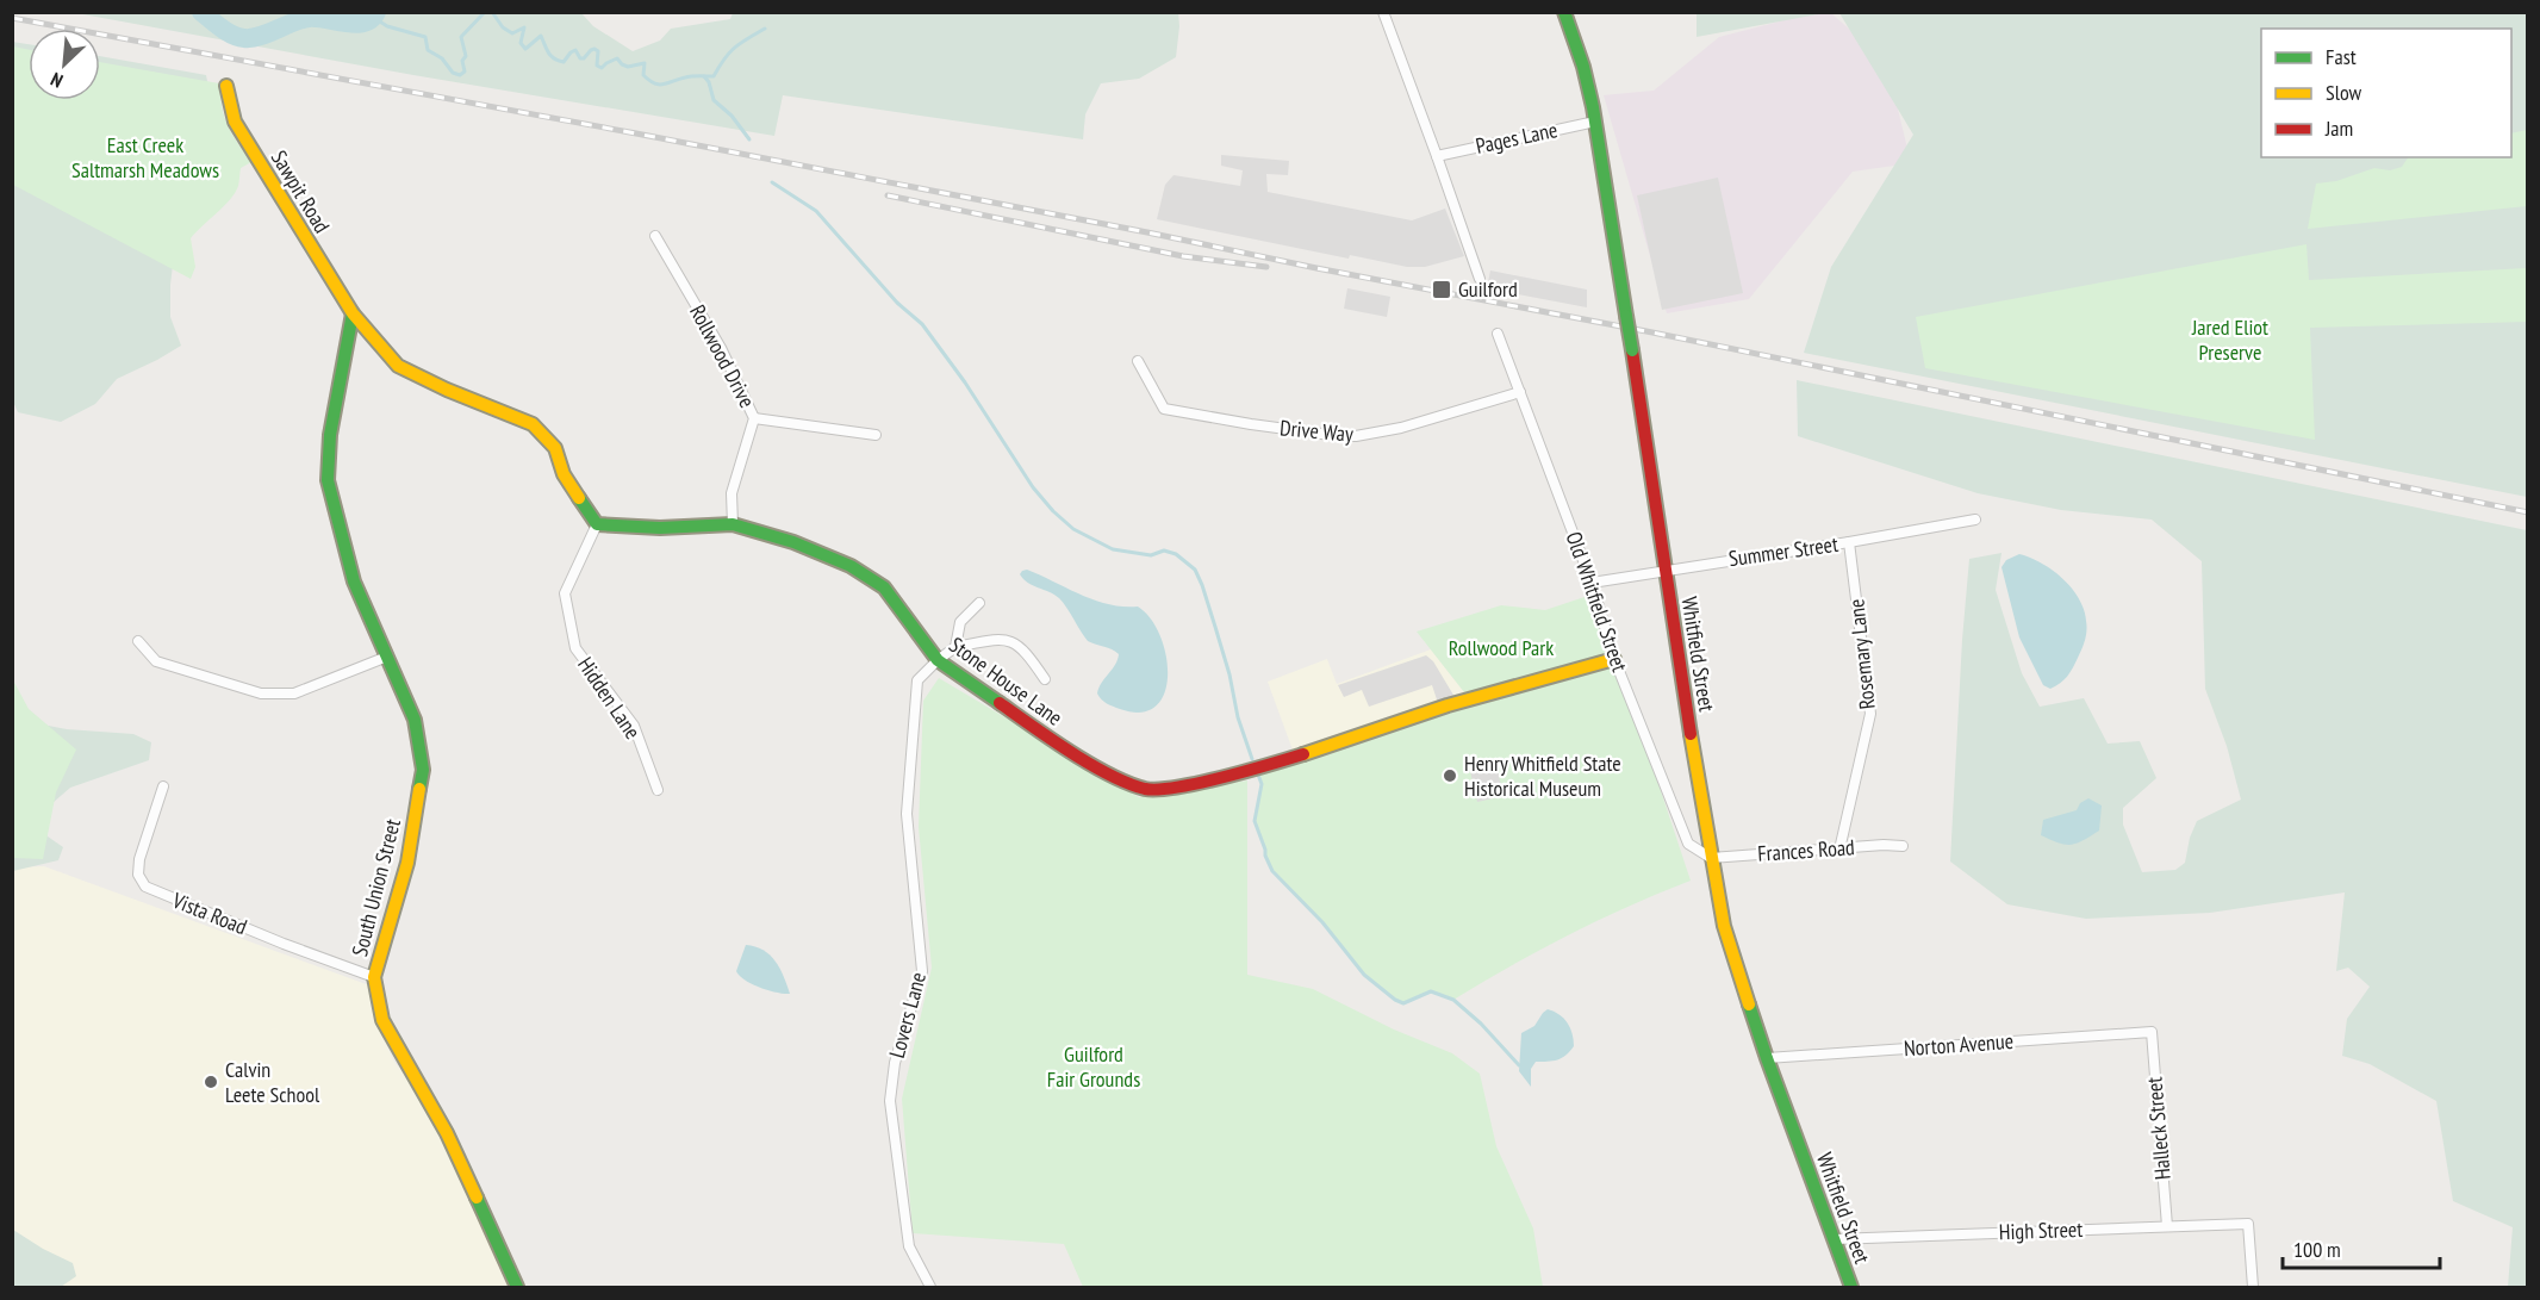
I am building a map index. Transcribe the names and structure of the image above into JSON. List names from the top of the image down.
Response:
{
  "streets": {
    "street": [
      "Pages Lane",
      "Sawpit Road",
      "Rollwood Drive",
      "Drive Way",
      "Summer Street",
      "Old Whitfield Street",
      "Whitfield Street",
      "Rosemary Lane",
      "Stone House Lane",
      "Hidden Lane",
      "Frances Road",
      "South Union Street",
      "Vista Road",
      "Lovers Lane",
      "Norton Avenue",
      "Halleck Street",
      "High Street"
    ]
  },
  "crossings": [
    ["Pages Lane", "Whitfield Street"],
    ["Sawpit Road", "South Union Street"],
    ["Rollwood Drive", "Stone House Lane"],
    ["Drive Way", "Old Whitfield Street"],
    ["Summer Street", "Old Whitfield Street"],
    ["Summer Street", "Whitfield Street"],
    ["Summer Street", "Rosemary Lane"],
    ["Old Whitfield Street", "Whitfield Street"],
    ["Old Whitfield Street", "Stone House Lane"],
    ["Old Whitfield Street", "Frances Road"],
    ["Whitfield Street", "Frances Road"],
    ["Whitfield Street", "Norton Avenue"],
    ["Whitfield Street", "High Street"],
    ["Rosemary Lane", "Frances Road"],
    ["Stone House Lane", "Hidden Lane"],
    ["Stone House Lane", "Lovers Lane"],
    ["South Union Street", "Vista Road"],
    ["Norton Avenue", "Halleck Street"],
    ["Halleck Street", "High Street"]
  ],
  "parks": [
    "East Creek Saltmarsh Meadows",
    "Jared Eliot Preserve",
    "Rollwood Park",
    "Guilford Fair Grounds"
  ],
  "places": {
    "transit": ["Guilford"],
    "other": ["Henry Whitfield State Historical Museum", "Calvin Leete School"]
  },
  "legend": ["Fast", "Slow", "Jam"],
  "scale_bar": "100 m",
  "north": "bottom left"
}
